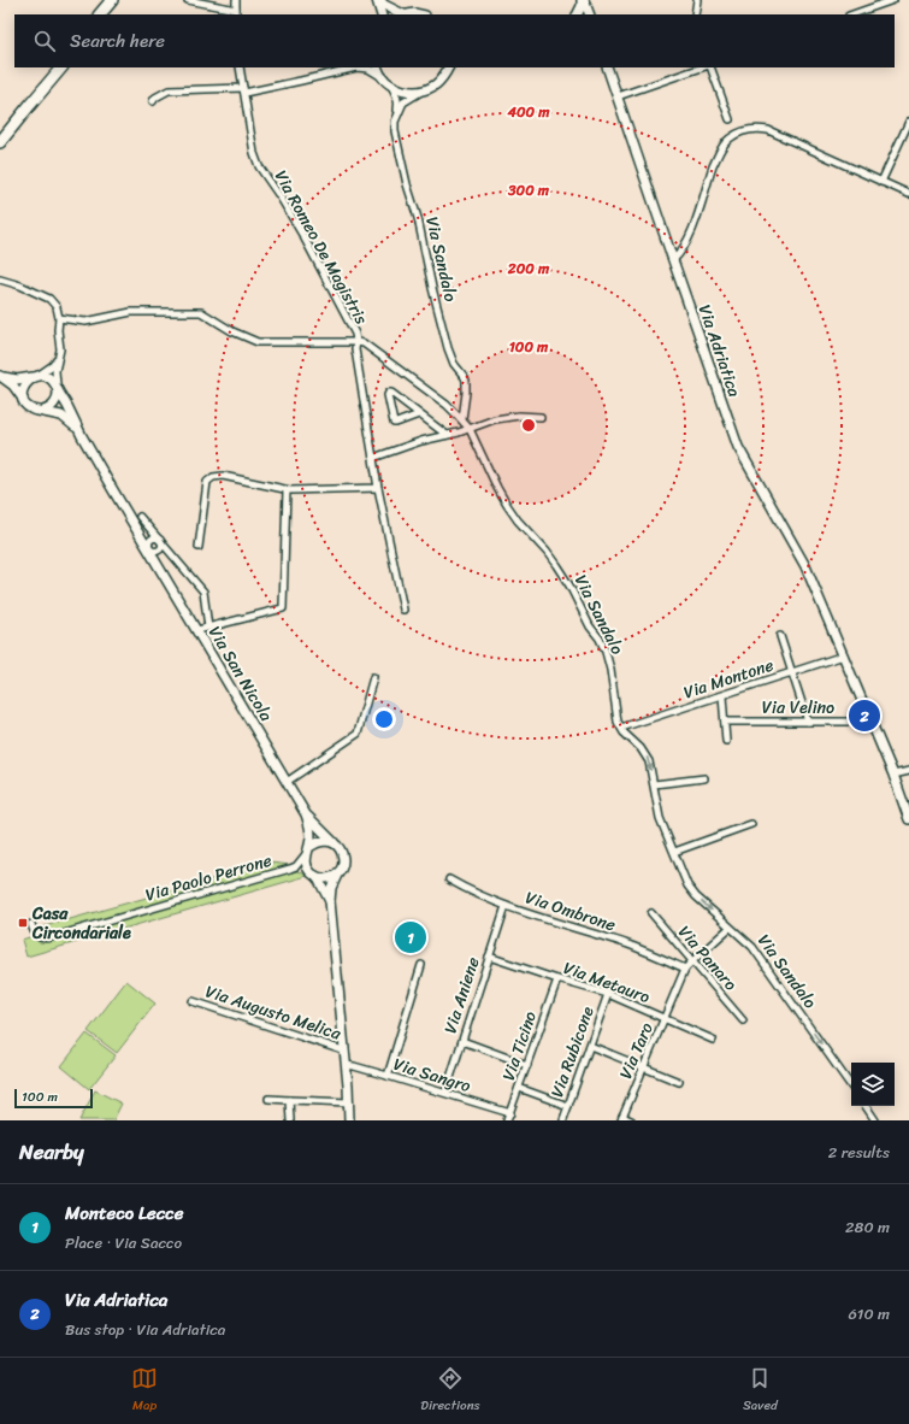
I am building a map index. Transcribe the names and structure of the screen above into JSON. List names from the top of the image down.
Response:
{
  "streets": {
    "street": [
      "Via Romeo De Magistris",
      "Via Sandalo",
      "Via Adriatica",
      "Via San Nicola",
      "Via Montone",
      "Via Velino",
      "Via Paolo Perrone",
      "Via Ombrone",
      "Via Panaro",
      "Via Metauro",
      "Via Aniene",
      "Via Augusto Melica",
      "Via Ticino",
      "Via Taro",
      "Via Rubicone",
      "Via Sangro"
    ]
  },
  "crossings": [
    ["Via Romeo De Magistris", "Via Sandalo"],
    ["Via Sandalo", "Via Montone"],
    ["Via Sandalo", "Via Taro"],
    ["Via Adriatica", "Via Montone"],
    ["Via Adriatica", "Via Velino"],
    ["Via San Nicola", "Via Paolo Perrone"],
    ["Via San Nicola", "Via Augusto Melica"],
    ["Via San Nicola", "Via Sangro"],
    ["Via Ombrone", "Via Aniene"],
    ["Via Ombrone", "Via Taro"],
    ["Via Panaro", "Via Taro"],
    ["Via Metauro", "Via Aniene"],
    ["Via Metauro", "Via Ticino"],
    ["Via Metauro", "Via Taro"],
    ["Via Metauro", "Via Rubicone"],
    ["Via Aniene", "Via Sangro"],
    ["Via Ticino", "Via Sangro"]
  ],
  "places": {
    "transit": ["Casa Circondariale"]
  },
  "scale_bar": "100 m",
  "page": {
    "search": "Search here",
    "pins": ["2", "1"],
    "scale": "100 m",
    "heading": ["Nearby", "2 results"],
    "list": [
      {
        "mark": "1",
        "name": "Monteco Lecce",
        "note": "Place · Via Sacco",
        "value": "280 m"
      },
      {
        "mark": "2",
        "name": "Via Adriatica",
        "note": "Bus stop · Via Adriatica",
        "value": "610 m"
      }
    ],
    "nav": ["Map", "Directions", "Saved"]
  },
  "rings": [
    "400 m",
    "300 m",
    "200 m",
    "100 m"
  ]
}
